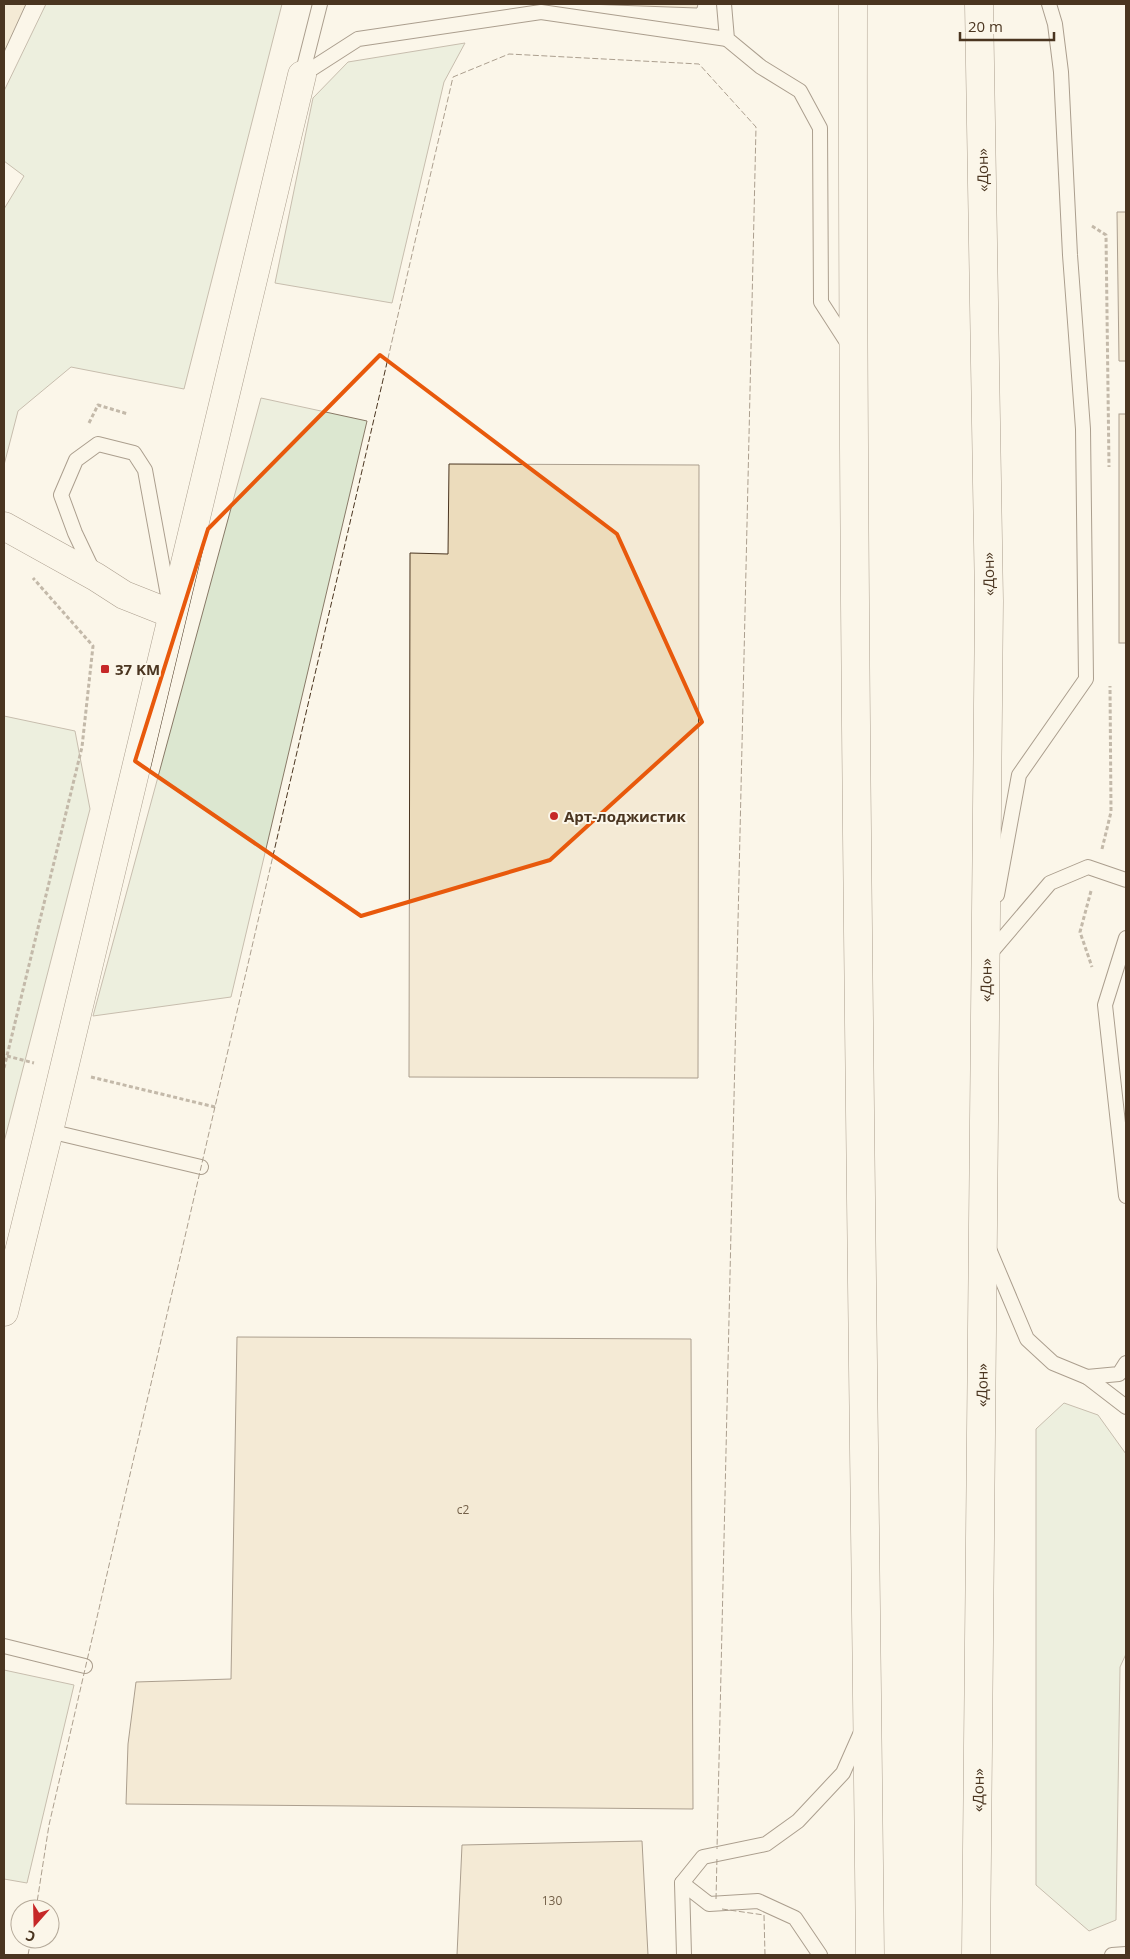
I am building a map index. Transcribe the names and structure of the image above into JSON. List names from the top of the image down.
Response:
{
  "streets": {
    "main road": ["«Дон»"]
  },
  "places": {
    "transit": ["37 KM"],
    "other": ["Арт-лоджистик"]
  },
  "house_numbers": ["с2", "130"],
  "scale_bar": "20 m",
  "north": "bottom"
}
